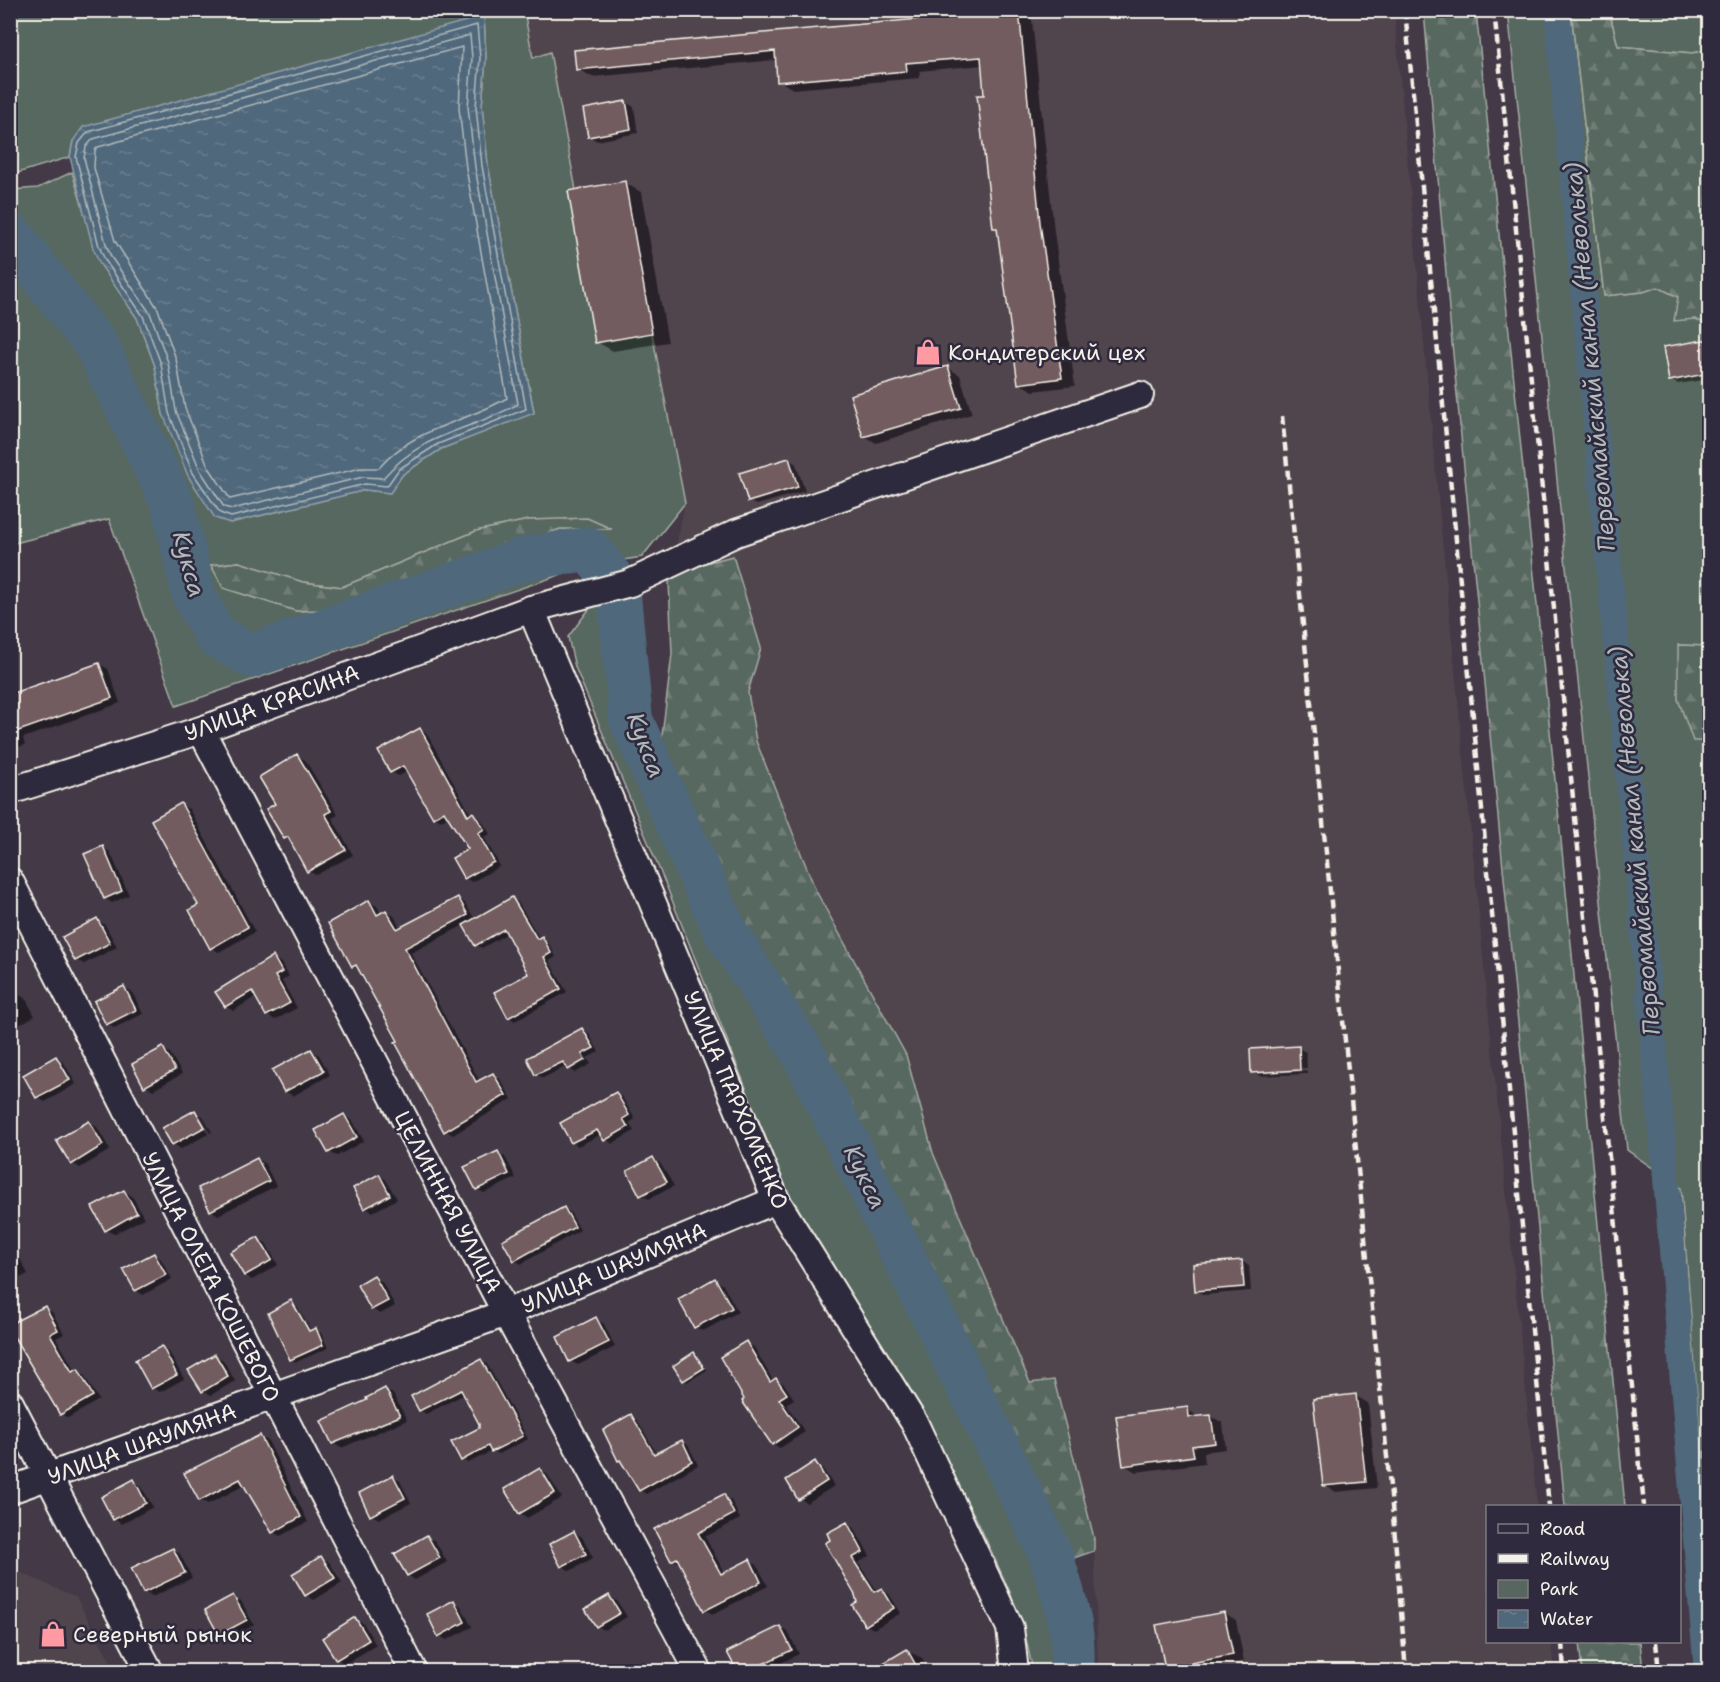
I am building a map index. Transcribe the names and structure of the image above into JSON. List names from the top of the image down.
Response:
{
  "streets": {
    "street": [
      "УЛИЦА КРАСИНА",
      "УЛИЦА ПАРХОМЕНКО",
      "ЦЕЛИННАЯ УЛИЦА",
      "УЛИЦА ШАУМЯНА",
      "УЛИЦА ОЛЕГА КОШЕВОГО"
    ]
  },
  "crossings": [
    ["УЛИЦА КРАСИНА", "УЛИЦА ПАРХОМЕНКО"],
    ["УЛИЦА КРАСИНА", "ЦЕЛИННАЯ УЛИЦА"],
    ["УЛИЦА ПАРХОМЕНКО", "УЛИЦА ШАУМЯНА"],
    ["ЦЕЛИННАЯ УЛИЦА", "УЛИЦА ШАУМЯНА"],
    ["УЛИЦА ШАУМЯНА", "УЛИЦА ОЛЕГА КОШЕВОГО"]
  ],
  "water": ["Первомайский канал (Неволька)", "Кукса"],
  "places": {
    "shop": ["Кондитерский цех", "Северный рынок"]
  },
  "legend": [
    "Road",
    "Railway",
    "Park",
    "Water"
  ]
}
